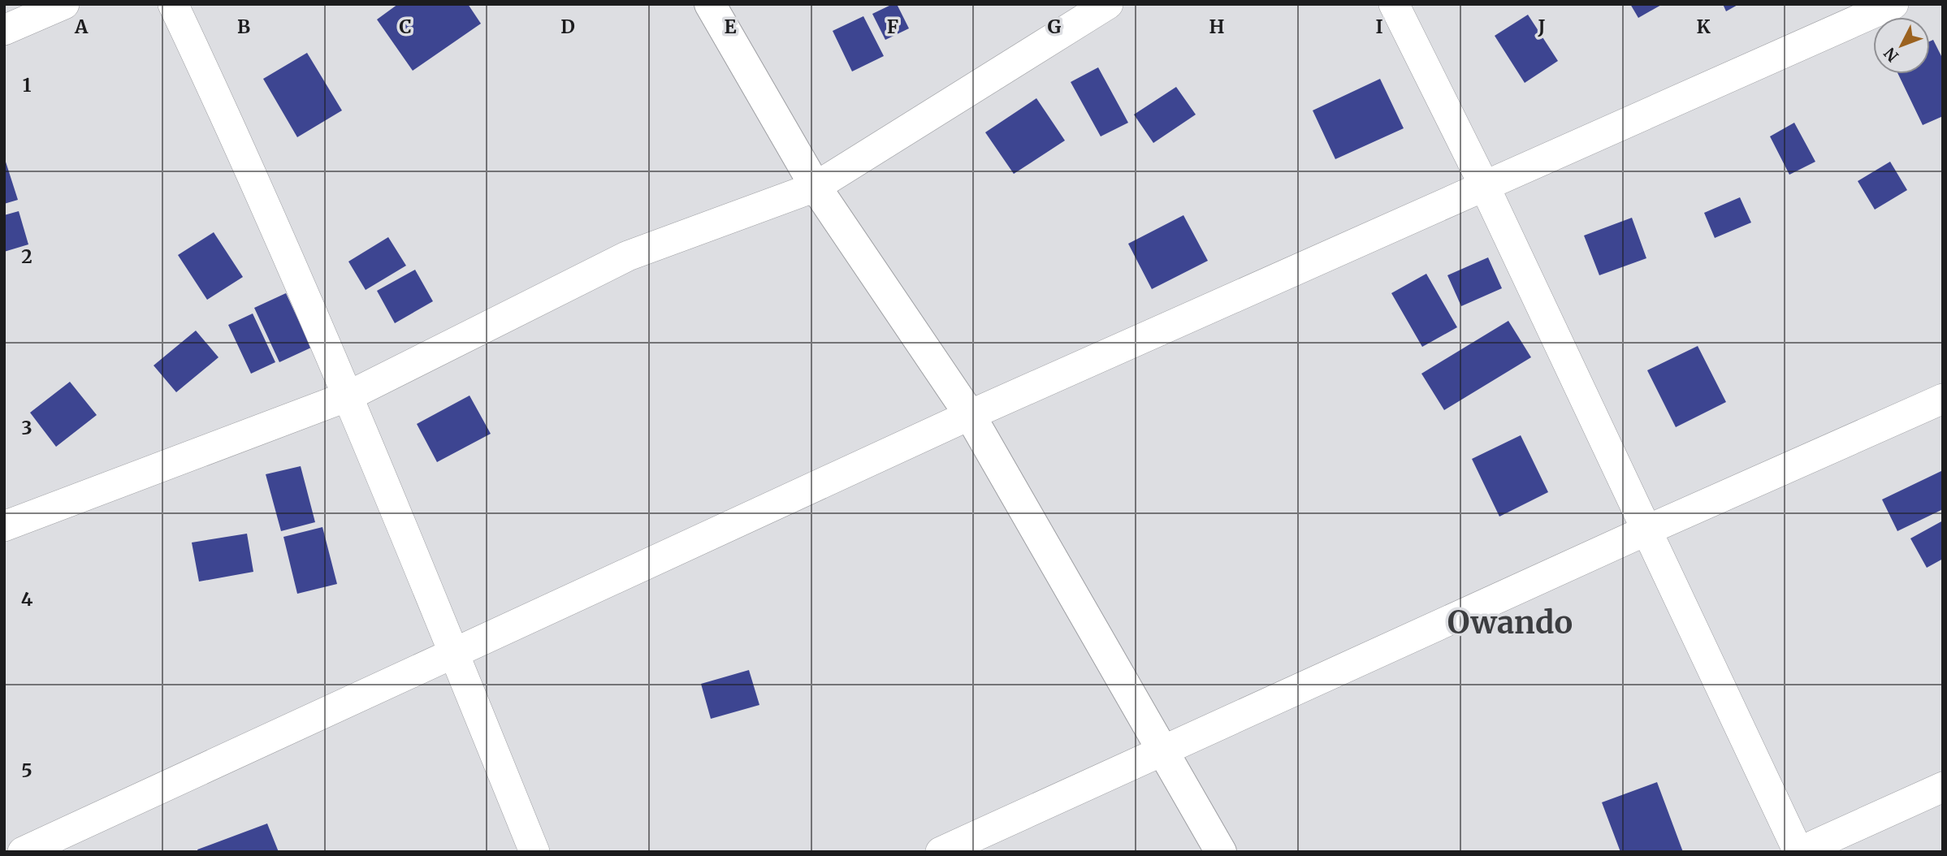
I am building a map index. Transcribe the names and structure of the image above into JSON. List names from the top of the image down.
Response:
{
  "districts": ["Owando"],
  "north": "bottom left",
  "grid": {
    "columns": [
      "A",
      "B",
      "C",
      "D",
      "E",
      "F",
      "G",
      "H",
      "I",
      "J",
      "K"
    ],
    "rows": [
      "1",
      "2",
      "3",
      "4",
      "5"
    ]
  }
}
